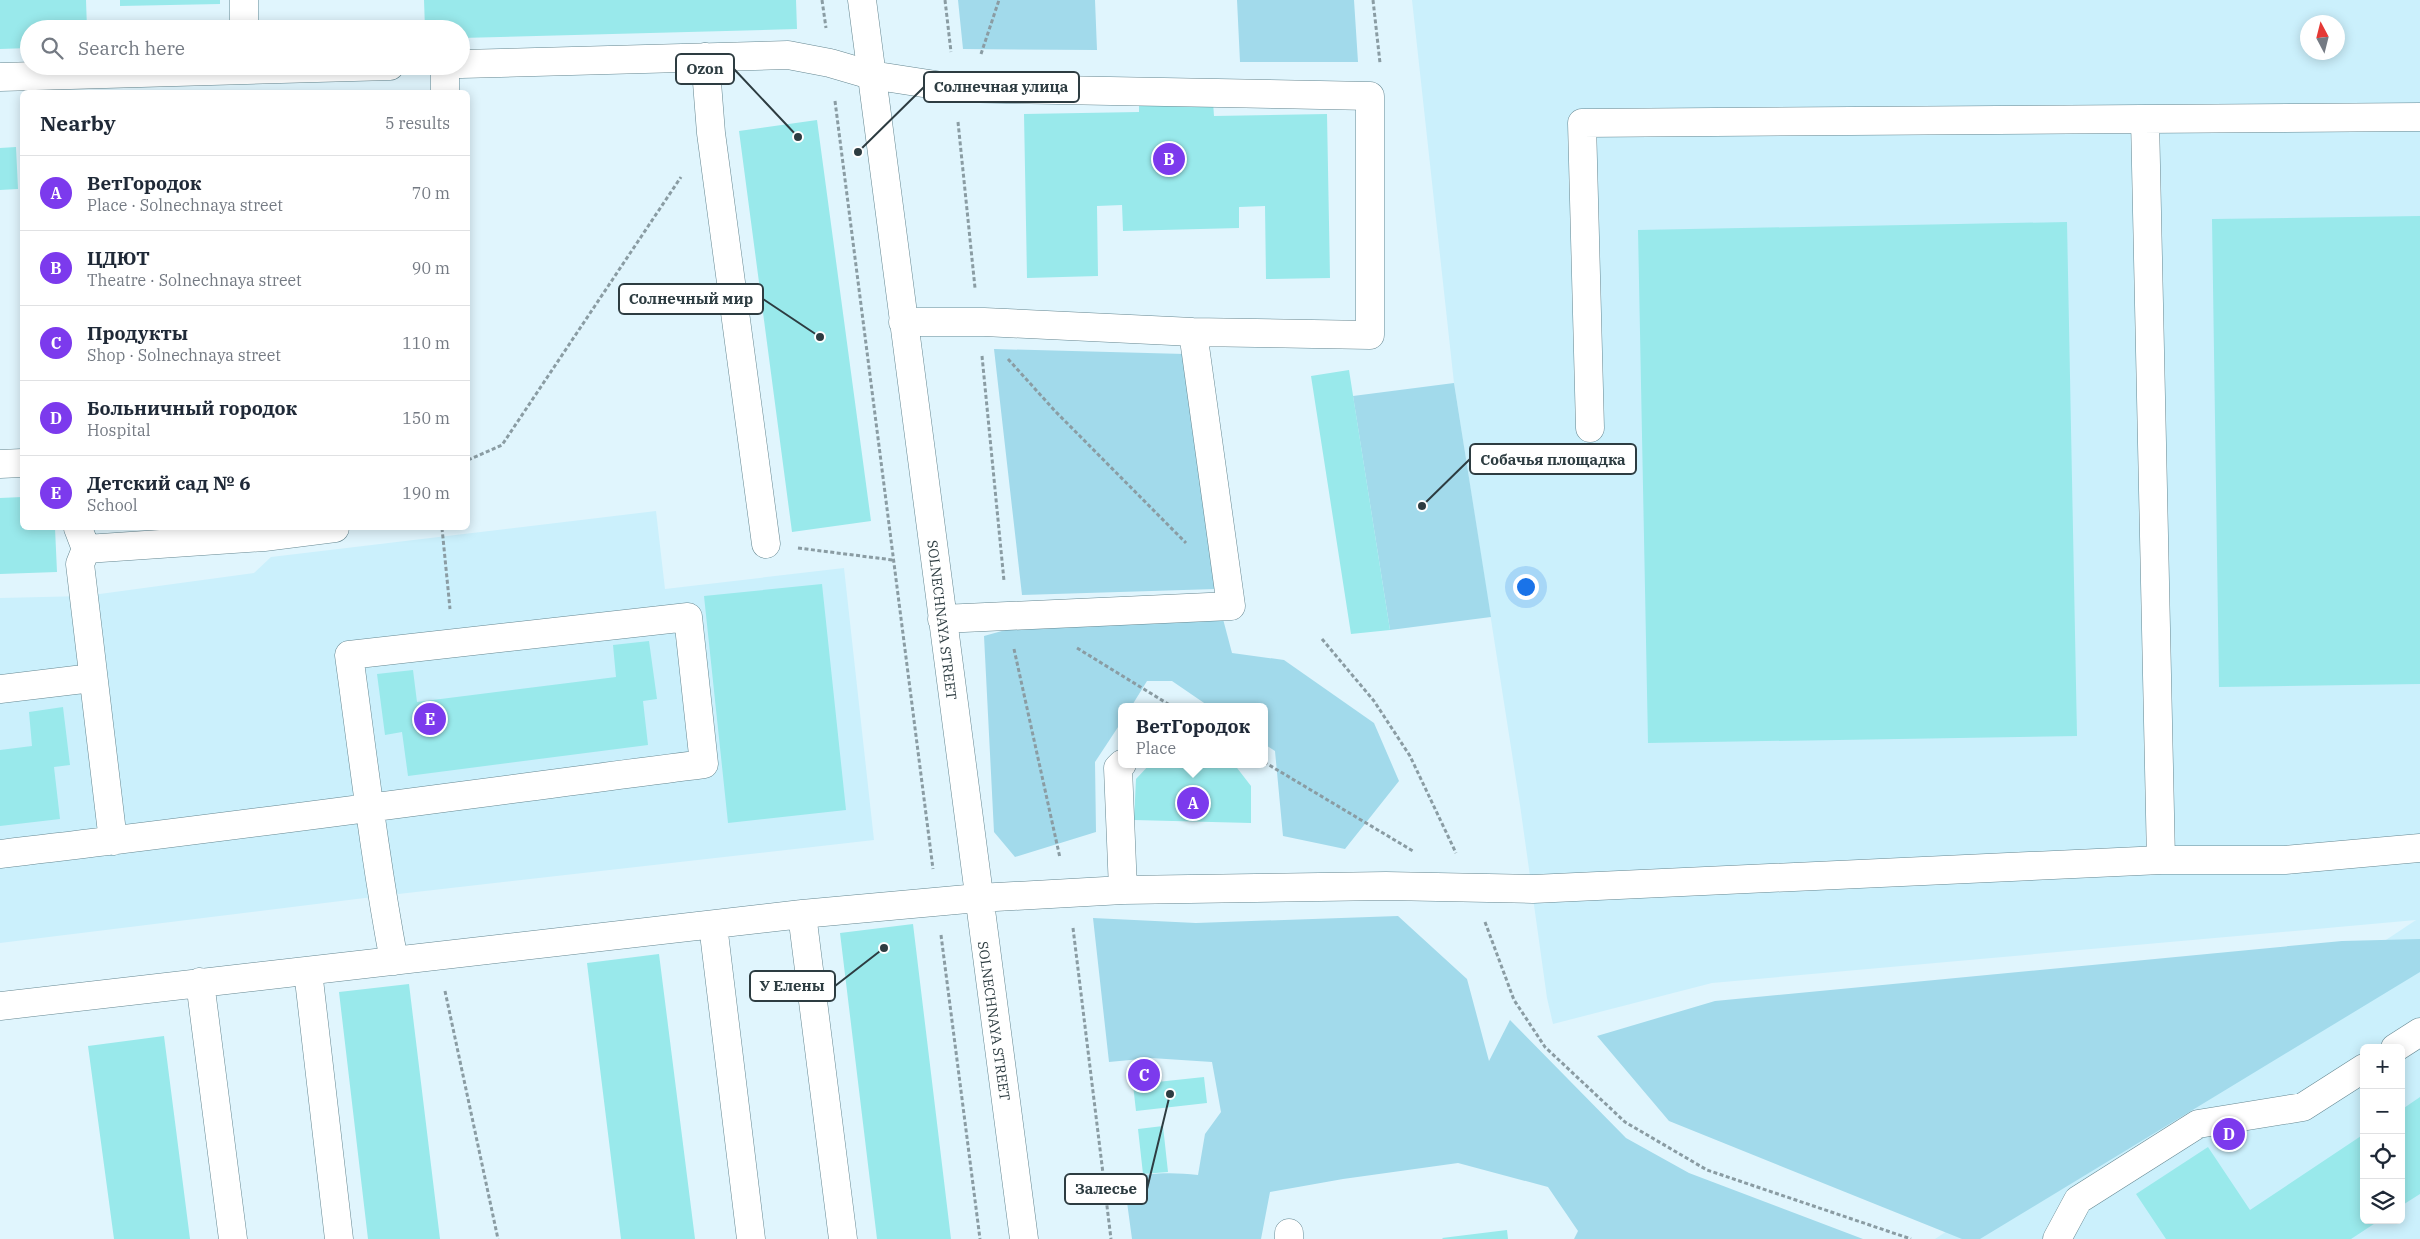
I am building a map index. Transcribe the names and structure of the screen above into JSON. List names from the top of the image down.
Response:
{
  "streets": {
    "street": ["SOLNECHNAYA STREET"]
  },
  "places": [
    "Ozon",
    "Солнечная улица",
    "Солнечный мир",
    "Собачья площадка",
    "У Елены",
    "Залесье"
  ],
  "north": "top",
  "page": {
    "search": "Search here",
    "heading": ["Nearby", "5 results"],
    "pins": [
      "B",
      "E",
      "A",
      "C",
      "D"
    ],
    "list": [
      {
        "mark": "A",
        "name": "ВетГородок",
        "note": "Place · Solnechnaya street",
        "value": "70 m"
      },
      {
        "mark": "B",
        "name": "ЦДЮТ",
        "note": "Theatre · Solnechnaya street",
        "value": "90 m"
      },
      {
        "mark": "C",
        "name": "Продукты",
        "note": "Shop · Solnechnaya street",
        "value": "110 m"
      },
      {
        "mark": "D",
        "name": "Больничный городок",
        "note": "Hospital",
        "value": "150 m"
      },
      {
        "mark": "E",
        "name": "Детский сад № 6",
        "note": "School",
        "value": "190 m"
      }
    ],
    "popup": ["ВетГородок", "Place"],
    "map_buttons": ["+", "−"]
  }
}
